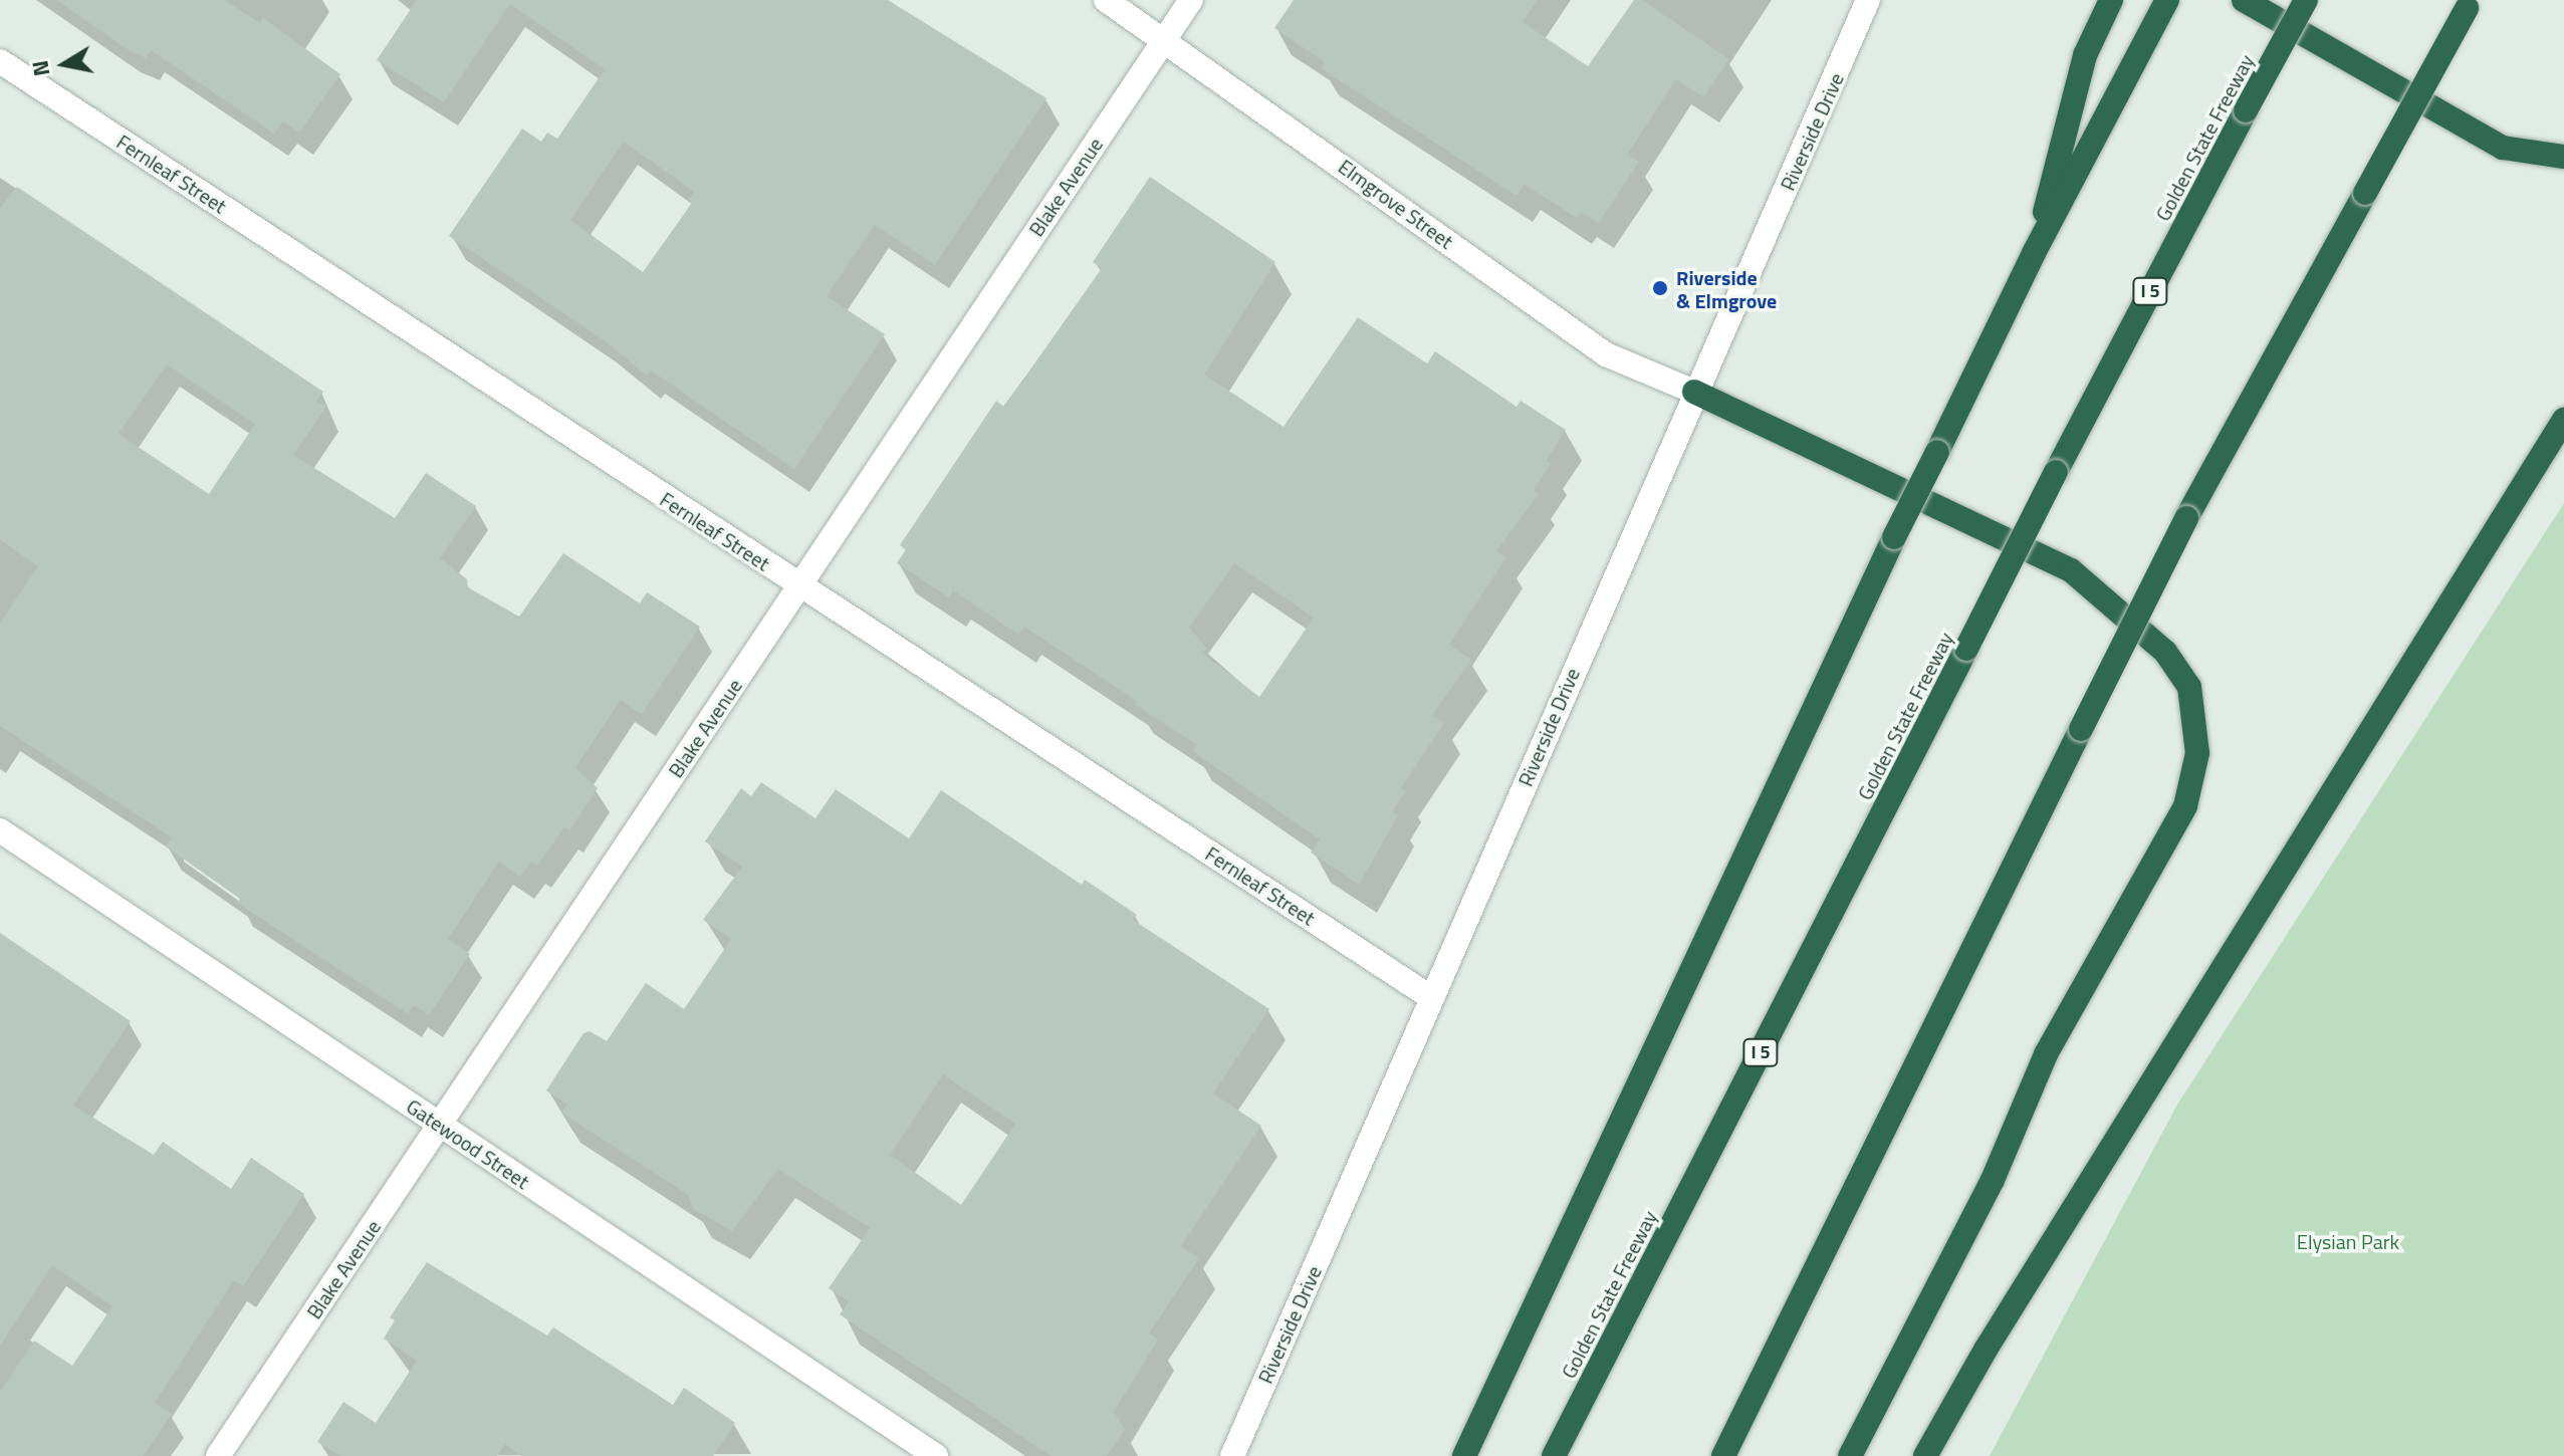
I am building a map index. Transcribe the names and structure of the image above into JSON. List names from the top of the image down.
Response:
{
  "streets": {
    "highway": ["Golden State Freeway", "I 5"],
    "street": [
      "Riverside Drive",
      "Fernleaf Street",
      "Blake Avenue",
      "Elmgrove Street",
      "Gatewood Street"
    ]
  },
  "crossings": [
    ["Riverside Drive", "Fernleaf Street"],
    ["Riverside Drive", "Elmgrove Street"],
    ["Fernleaf Street", "Blake Avenue"],
    ["Blake Avenue", "Elmgrove Street"],
    ["Blake Avenue", "Gatewood Street"]
  ],
  "parks": ["Elysian Park"],
  "places": ["Riverside & Elmgrove"],
  "north": "left"
}
